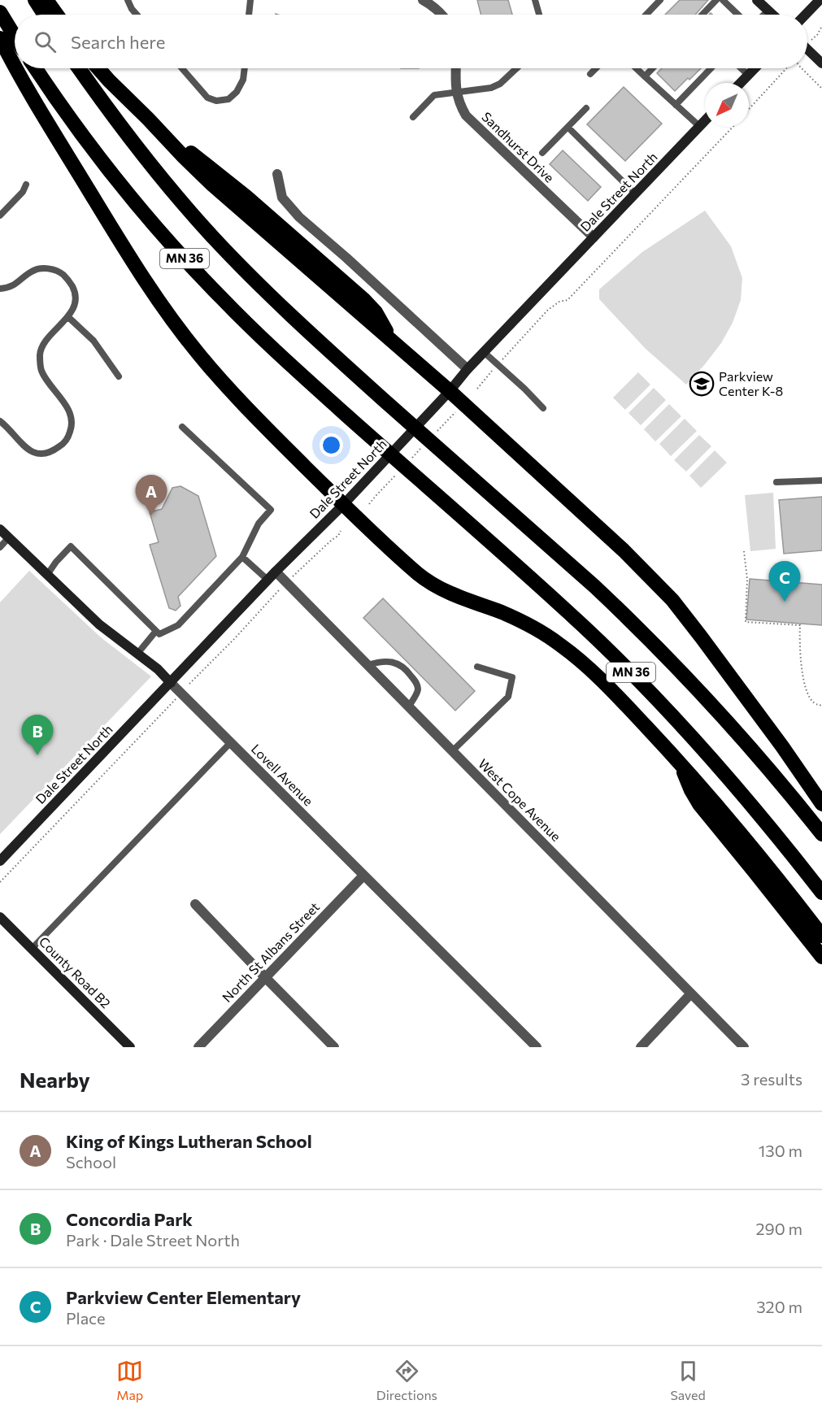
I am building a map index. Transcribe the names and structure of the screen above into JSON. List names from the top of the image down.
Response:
{
  "streets": {
    "highway": ["MN 36"],
    "main road": ["Dale Street North", "Lovell Avenue", "County Road B2"],
    "street": ["Sandhurst Drive", "West Cope Avenue", "North St Albans Street"]
  },
  "crossings": [
    ["Sandhurst Drive", "Dale Street North"],
    ["Dale Street North", "Lovell Avenue"],
    ["Dale Street North", "West Cope Avenue"],
    ["Lovell Avenue", "North St Albans Street"]
  ],
  "places": {
    "school or university": ["Parkview Center K-8"]
  },
  "north": "bottom left",
  "page": {
    "search": "Search here",
    "pins": ["A", "C", "B"],
    "heading": ["Nearby", "3 results"],
    "list": [
      {
        "mark": "A",
        "name": "King of Kings Lutheran School",
        "note": "School",
        "value": "130 m"
      },
      {
        "mark": "B",
        "name": "Concordia Park",
        "note": "Park · Dale Street North",
        "value": "290 m"
      },
      {
        "mark": "C",
        "name": "Parkview Center Elementary",
        "note": "Place",
        "value": "320 m"
      }
    ],
    "nav": ["Map", "Directions", "Saved"]
  }
}
